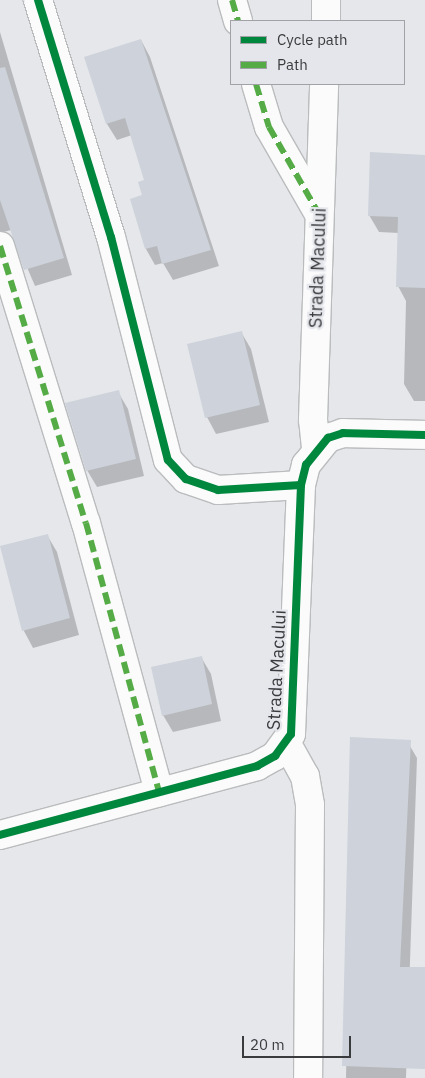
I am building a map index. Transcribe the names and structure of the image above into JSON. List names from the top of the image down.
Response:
{
  "streets": {
    "street": ["Strada Macului"]
  },
  "legend": ["Cycle path", "Path"],
  "scale_bar": "20 m"
}
